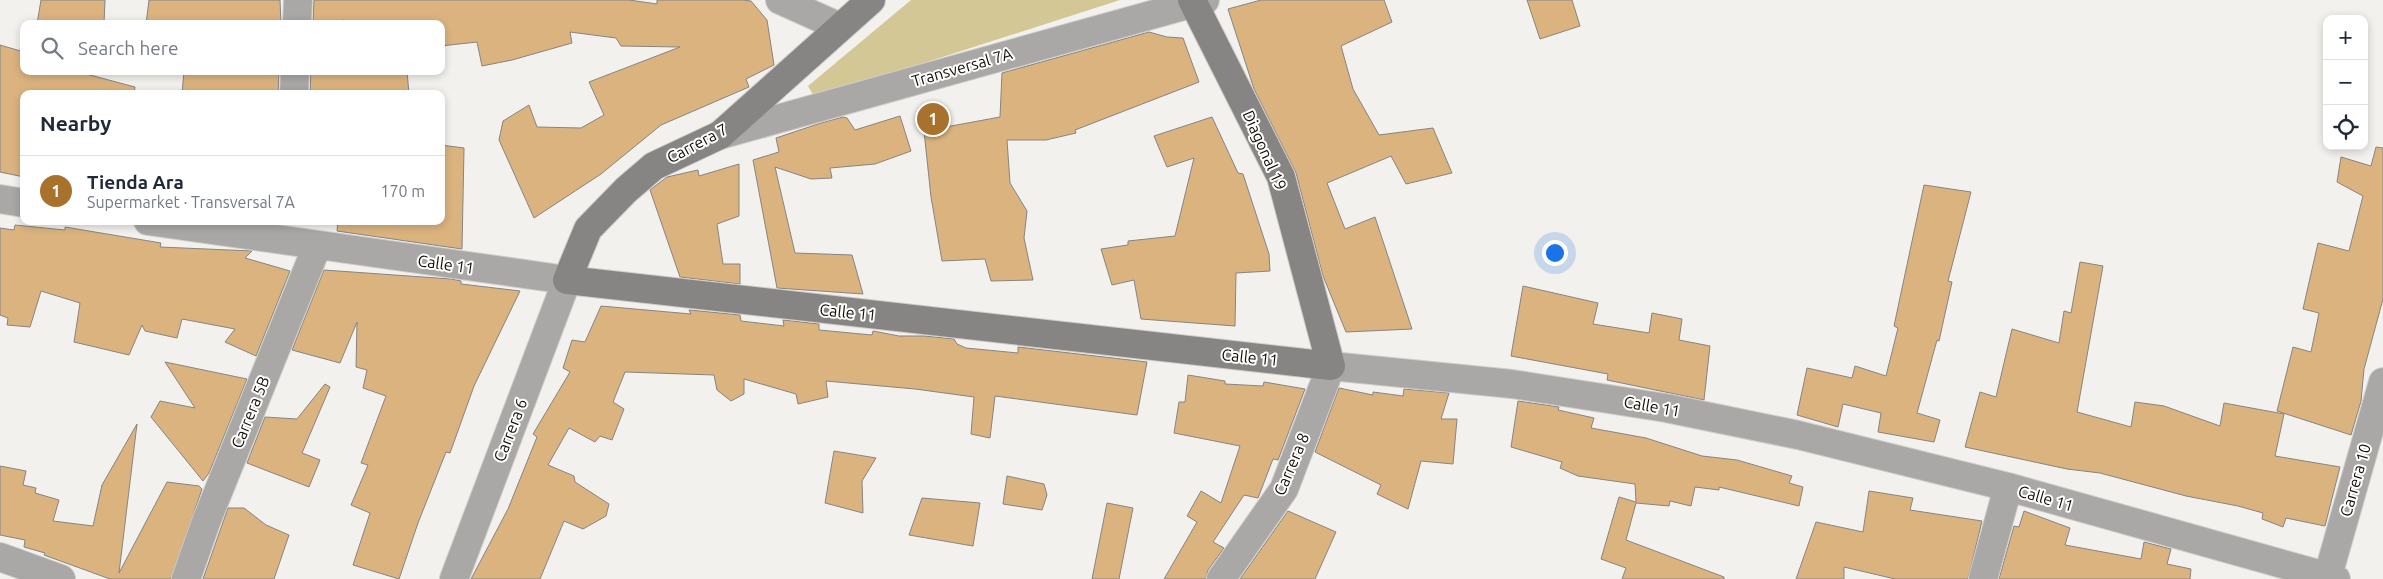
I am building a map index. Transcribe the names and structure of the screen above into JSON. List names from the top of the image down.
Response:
{
  "streets": {
    "main road": ["Carrera 7", "Diagonal 19", "Calle 11"],
    "street": [
      "Transversal 7A",
      "Carrera 5B",
      "Carrera 6",
      "Carrera 8",
      "Carrera 10"
    ]
  },
  "crossings": [
    ["Transversal 7A", "Carrera 7"],
    ["Transversal 7A", "Diagonal 19"],
    ["Carrera 7", "Calle 11"],
    ["Carrera 7", "Carrera 6"],
    ["Diagonal 19", "Calle 11"],
    ["Diagonal 19", "Carrera 8"],
    ["Calle 11", "Carrera 5B"],
    ["Calle 11", "Carrera 6"],
    ["Calle 11", "Carrera 8"],
    ["Calle 11", "Carrera 10"]
  ],
  "page": {
    "map_buttons": ["+", "−"],
    "search": "Search here",
    "heading": "Nearby",
    "pins": "1",
    "list": [
      {
        "mark": "1",
        "name": "Tienda Ara",
        "note": "Supermarket · Transversal 7A",
        "value": "170 m"
      }
    ]
  }
}
